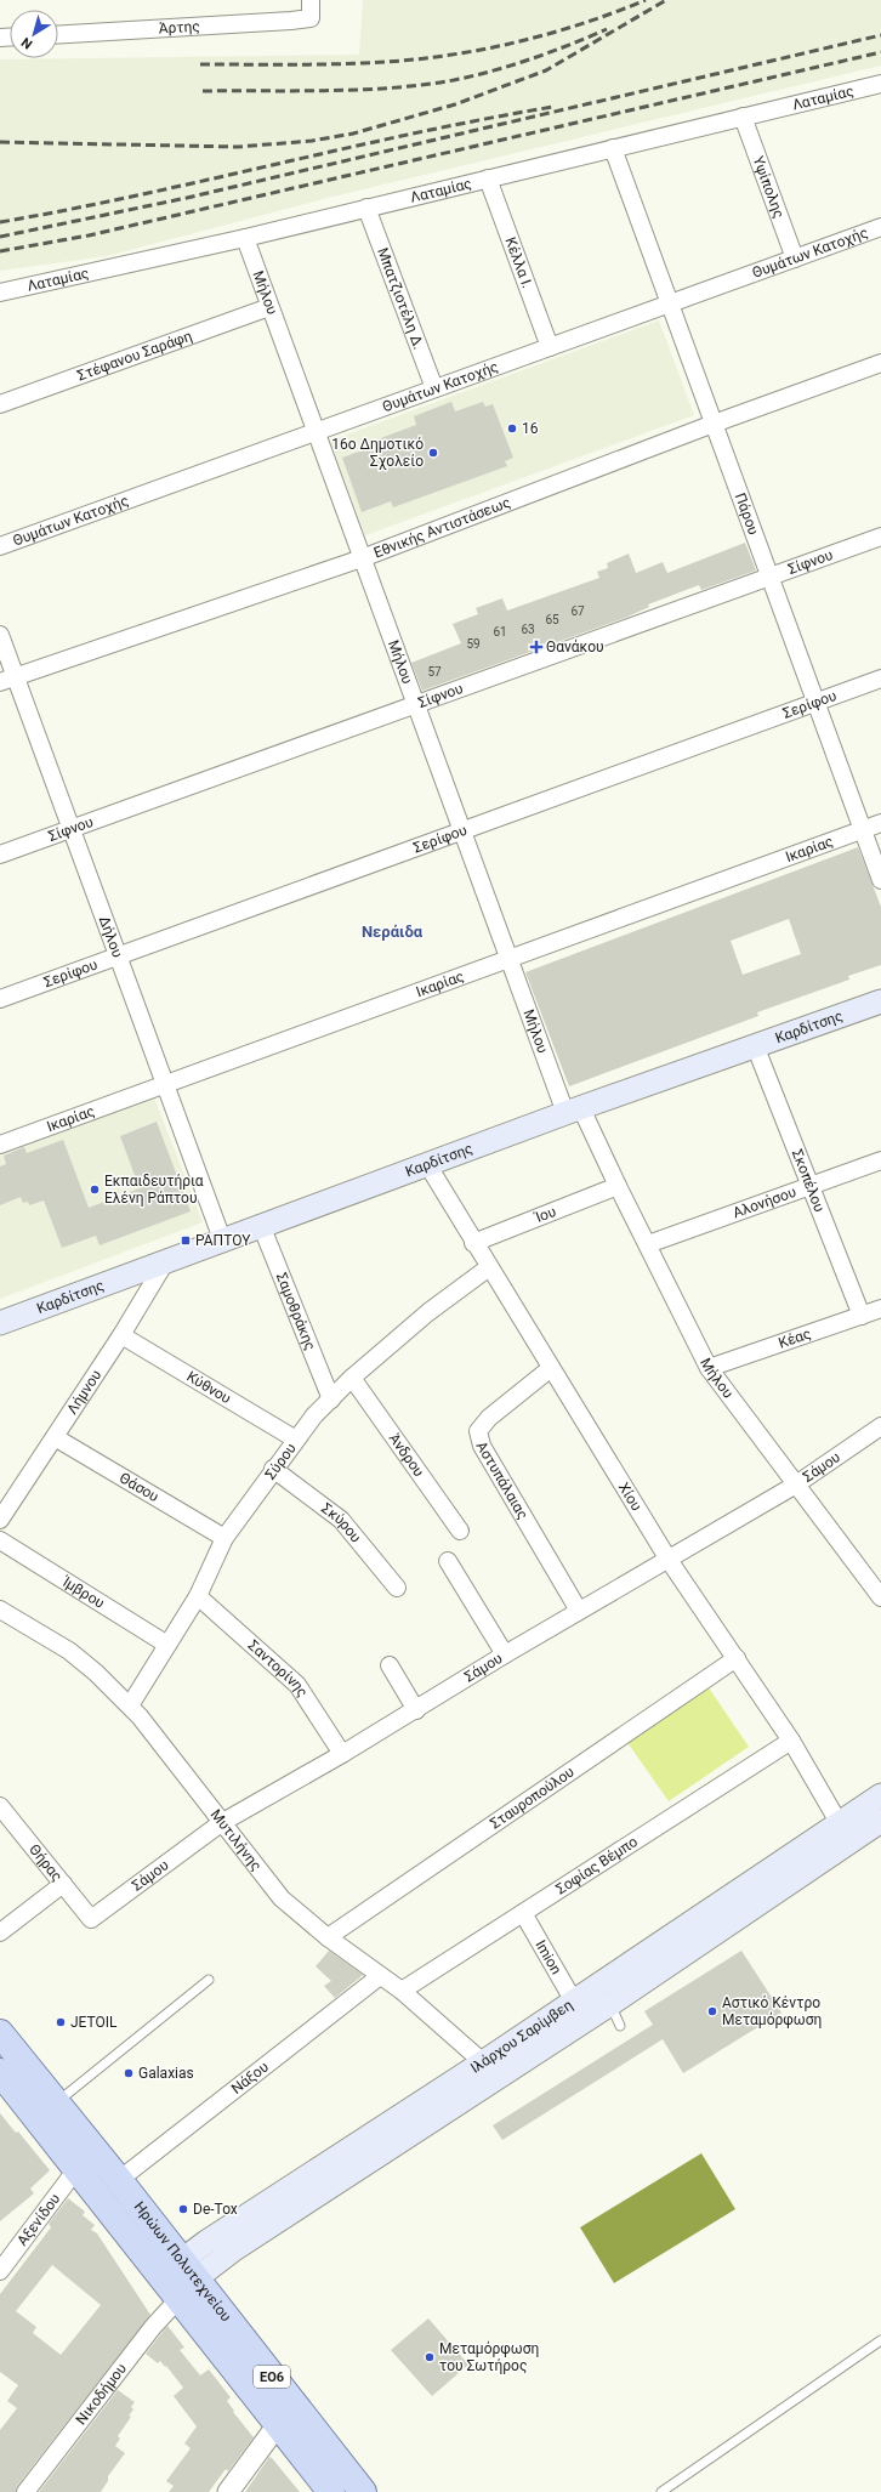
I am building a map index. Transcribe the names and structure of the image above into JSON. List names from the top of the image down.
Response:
{
  "streets": {
    "main road": [
      "Καρδίτσης",
      "Ιλάρχου Σαρίμβεη",
      "Ηρώων Πολυτεχνείου",
      "ΕΟ6"
    ],
    "street": [
      "Άρτης",
      "Λαταμίας",
      "Υψίπολης",
      "Θυμάτων Κατοχής",
      "Κέλλα Ι.",
      "Μήλου",
      "Μπατζιοτέλη Δ.",
      "Στέφανου Σαράφη",
      "Πάρου",
      "Εθνικής Αντιστάσεως",
      "Σίφνου",
      "Σερίφου",
      "Ικαρίας",
      "Δήλου",
      "Σκοπέλου",
      "Αλονήσου",
      "Ίου",
      "Σαμοθράκης",
      "Κέας",
      "Κύθνου",
      "Λήμνου",
      "Άνδρου",
      "Σύρου",
      "Σάμου",
      "Αστυπάλαιας",
      "Θάσου",
      "Χίου",
      "Σκύρου",
      "Ίμβρου",
      "Σαντορίνης",
      "Σταυροπούλου",
      "Μυτιλήνης",
      "Θήρας",
      "Σοφίας Βέμπο",
      "Imion",
      "Νάξου",
      "Αξενίδου",
      "Νικοδήμου"
    ]
  },
  "crossings": [
    ["Λαταμίας", "Υψίπολης"],
    ["Λαταμίας", "Κέλλα Ι."],
    ["Λαταμίας", "Μήλου"],
    ["Λαταμίας", "Μπατζιοτέλη Δ."],
    ["Λαταμίας", "Πάρου"],
    ["Υψίπολης", "Θυμάτων Κατοχής"],
    ["Θυμάτων Κατοχής", "Κέλλα Ι."],
    ["Θυμάτων Κατοχής", "Μήλου"],
    ["Θυμάτων Κατοχής", "Μπατζιοτέλη Δ."],
    ["Θυμάτων Κατοχής", "Πάρου"],
    ["Μήλου", "Στέφανου Σαράφη"],
    ["Μήλου", "Εθνικής Αντιστάσεως"],
    ["Μήλου", "Σίφνου"],
    ["Μήλου", "Σερίφου"],
    ["Μήλου", "Ικαρίας"],
    ["Μήλου", "Καρδίτσης"],
    ["Μήλου", "Αλονήσου"],
    ["Μήλου", "Ίου"],
    ["Μήλου", "Κέας"],
    ["Μήλου", "Σάμου"],
    ["Πάρου", "Εθνικής Αντιστάσεως"],
    ["Πάρου", "Σίφνου"],
    ["Πάρου", "Σερίφου"],
    ["Πάρου", "Ικαρίας"],
    ["Εθνικής Αντιστάσεως", "Δήλου"],
    ["Σίφνου", "Δήλου"],
    ["Σερίφου", "Δήλου"],
    ["Ικαρίας", "Δήλου"],
    ["Δήλου", "Καρδίτσης"],
    ["Καρδίτσης", "Σκοπέλου"],
    ["Καρδίτσης", "Σαμοθράκης"],
    ["Καρδίτσης", "Λήμνου"],
    ["Καρδίτσης", "Χίου"],
    ["Σκοπέλου", "Αλονήσου"],
    ["Σκοπέλου", "Κέας"],
    ["Ίου", "Χίου"],
    ["Σαμοθράκης", "Σύρου"],
    ["Κύθνου", "Λήμνου"],
    ["Κύθνου", "Σύρου"],
    ["Λήμνου", "Θάσου"],
    ["Άνδρου", "Σύρου"],
    ["Σύρου", "Θάσου"],
    ["Σύρου", "Χίου"],
    ["Σύρου", "Σκύρου"],
    ["Σύρου", "Ίμβρου"],
    ["Σύρου", "Σαντορίνης"],
    ["Σύρου", "Μυτιλήνης"],
    ["Σάμου", "Αστυπάλαιας"],
    ["Σάμου", "Χίου"],
    ["Σάμου", "Σαντορίνης"],
    ["Σάμου", "Μυτιλήνης"],
    ["Σάμου", "Θήρας"],
    ["Αστυπάλαιας", "Χίου"],
    ["Χίου", "Σταυροπούλου"],
    ["Χίου", "Σοφίας Βέμπο"],
    ["Χίου", "Ιλάρχου Σαρίμβεη"],
    ["Σταυροπούλου", "Μυτιλήνης"],
    ["Μυτιλήνης", "Σοφίας Βέμπο"],
    ["Μυτιλήνης", "Ιλάρχου Σαρίμβεη"],
    ["Μυτιλήνης", "Νάξου"],
    ["Σοφίας Βέμπο", "Imion"],
    ["Imion", "Ιλάρχου Σαρίμβεη"],
    ["Ιλάρχου Σαρίμβεη", "Ηρώων Πολυτεχνείου"],
    ["Ιλάρχου Σαρίμβεη", "Νικοδήμου"],
    ["Νάξου", "Ηρώων Πολυτεχνείου"],
    ["Αξενίδου", "Ηρώων Πολυτεχνείου"],
    ["Ηρώων Πολυτεχνείου", "Νικοδήμου"]
  ],
  "districts": ["Νεράιδα"],
  "places": {
    "other": [
      "16",
      "16o Δημοτικό Σχολείο",
      "Εκπαιδευτήρια Ελένη Ράπτου",
      "Αστικό Κέντρο Μεταμόρφωση",
      "JETOIL",
      "Galaxias",
      "De-Tox",
      "Μεταμόρφωση του Σωτήρος"
    ],
    "health": ["Θανάκου"],
    "transit": ["ΡΑΠΤΟΥ"]
  },
  "house_numbers": [
    "67",
    "65",
    "63",
    "61",
    "59",
    "57"
  ],
  "north": "bottom left"
}
